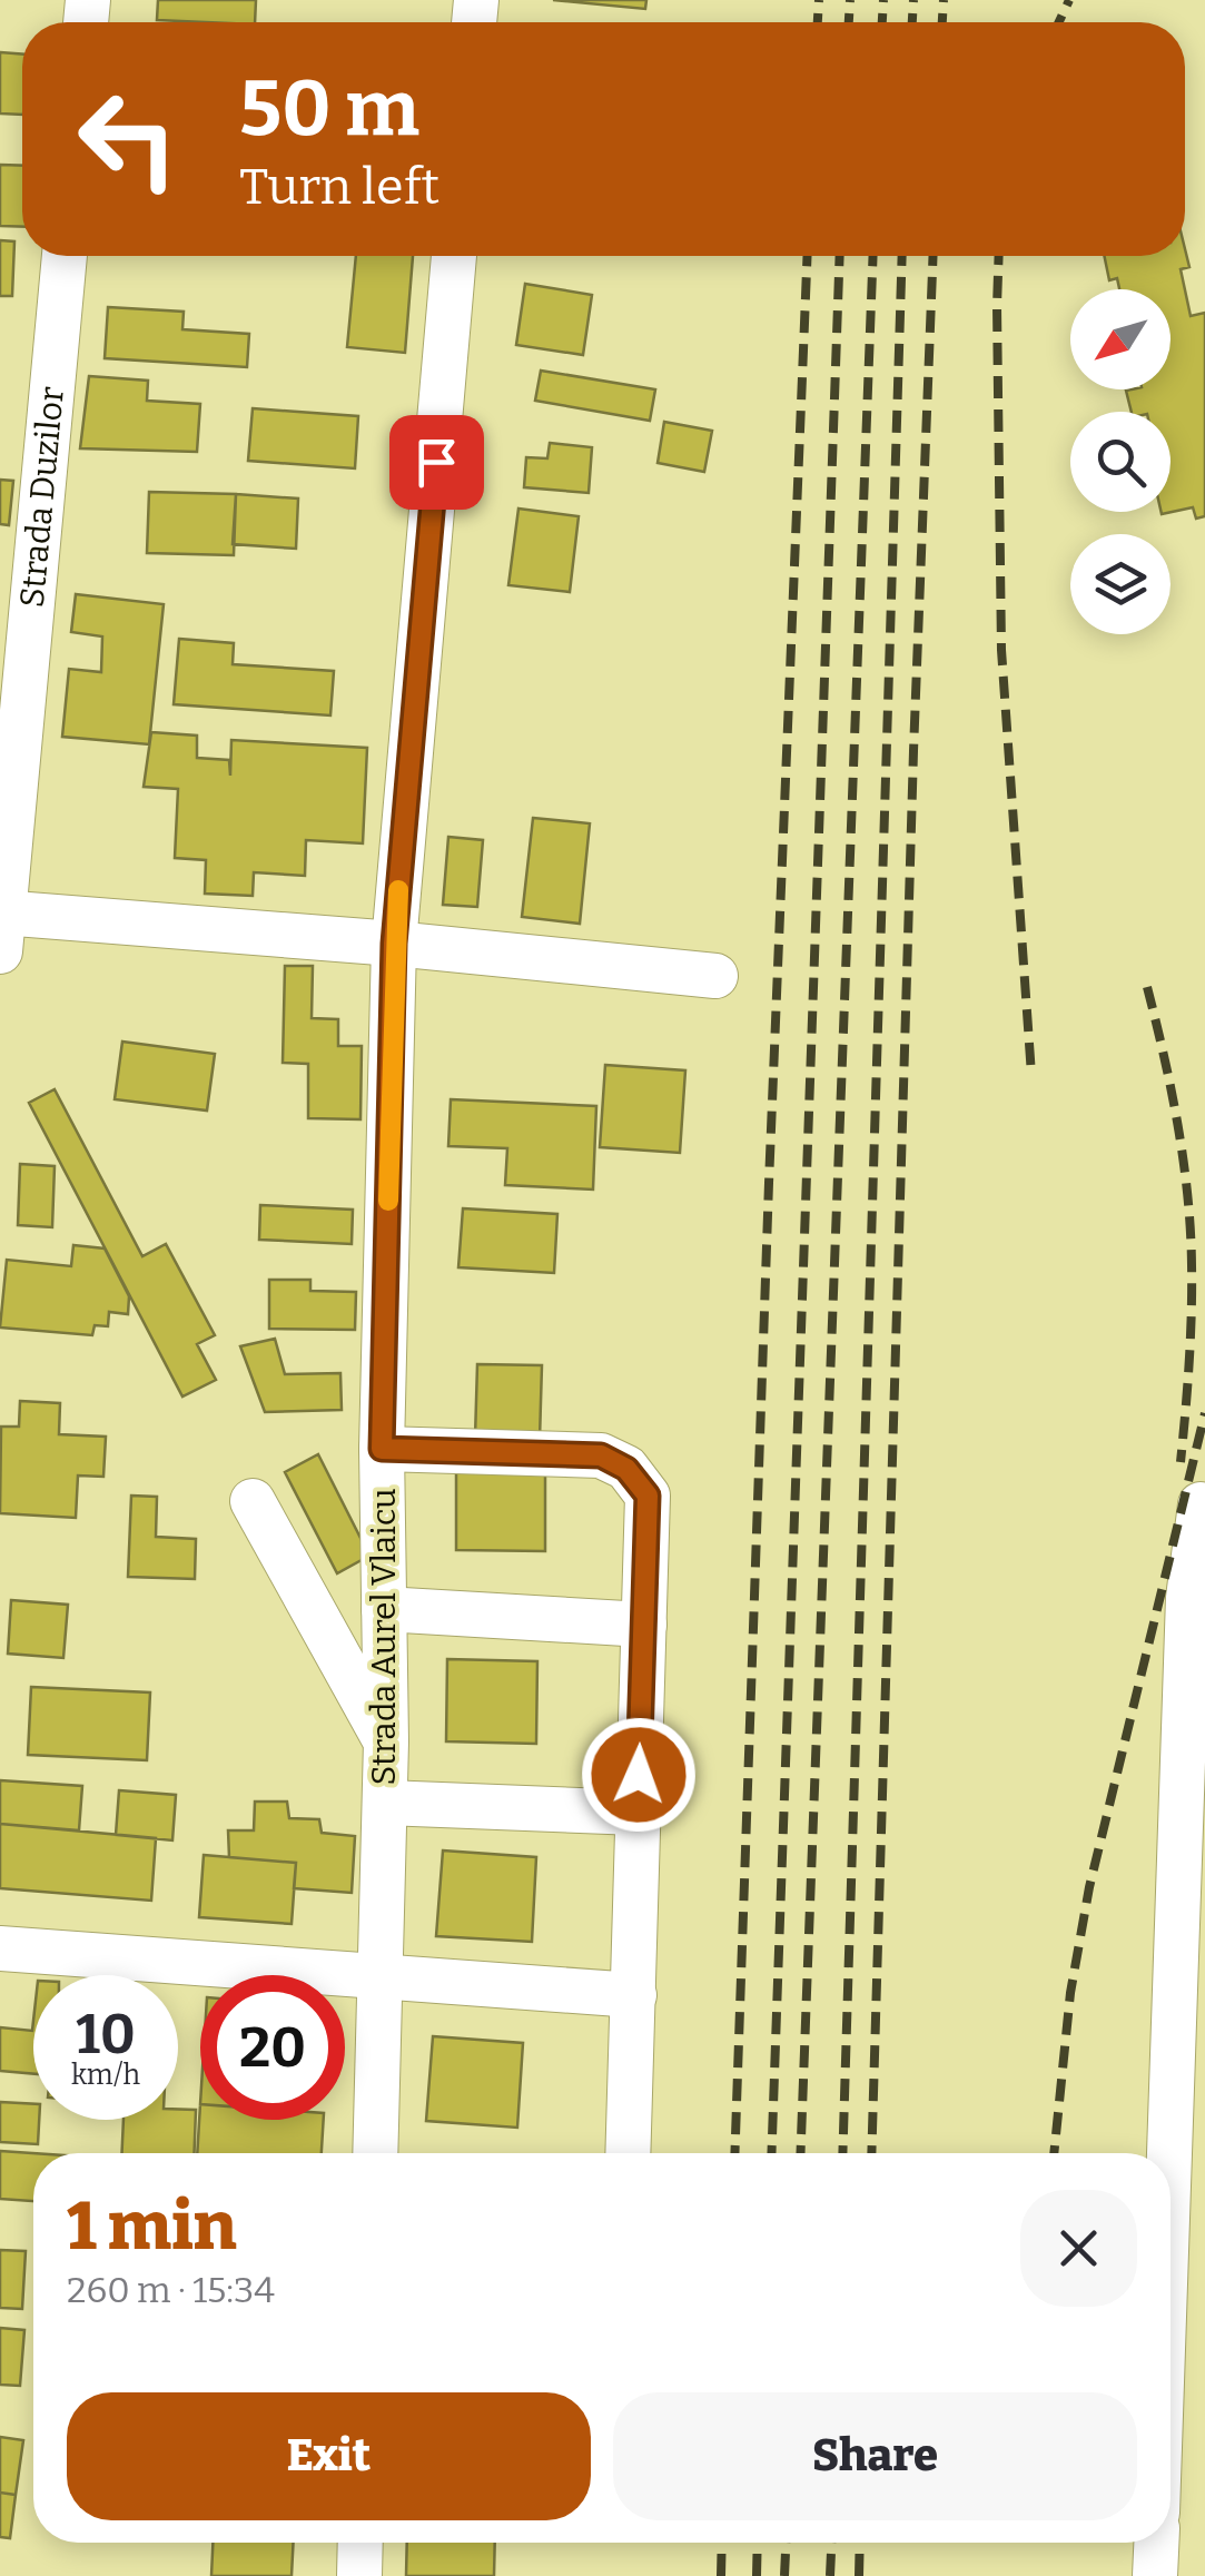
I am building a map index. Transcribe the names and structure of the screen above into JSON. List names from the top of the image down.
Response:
{
  "streets": {
    "street": ["Strada Duzilor", "Strada Aurel Vlaicu"]
  },
  "north": "bottom left",
  "page": {
    "turn": ["50 m", "Turn left"],
    "speed": "10 km/h",
    "limit": "20",
    "heading": ["1 min", "260 m · 15:34"],
    "buttons": ["Exit", "Share"]
  }
}
